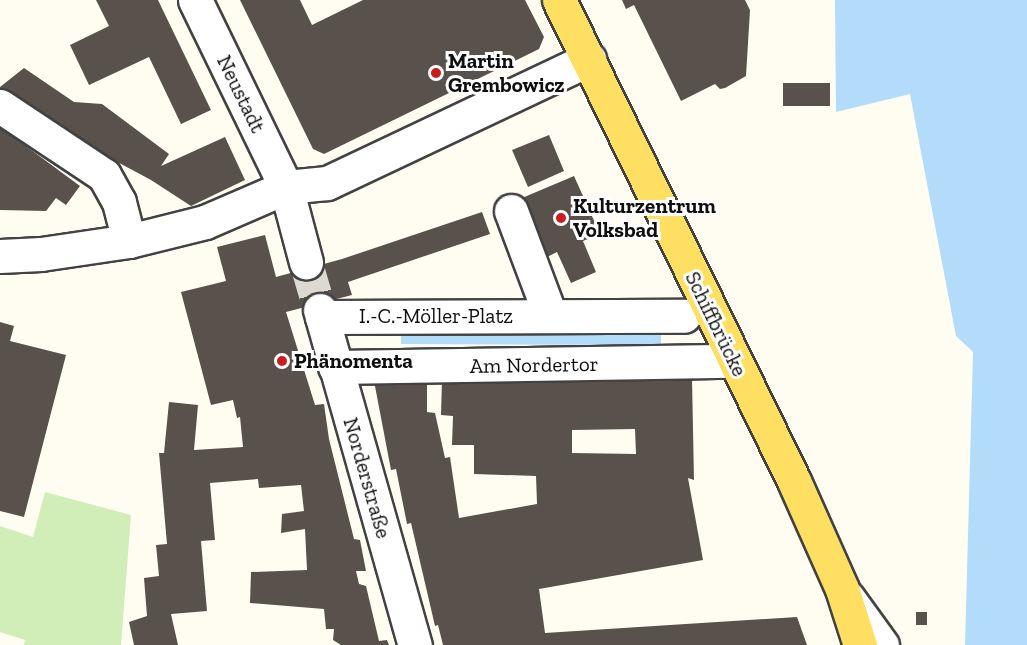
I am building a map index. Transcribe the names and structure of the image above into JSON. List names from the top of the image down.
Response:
{
  "streets": {
    "main road": ["Schiffbrücke"],
    "street": [
      "Neustadt",
      "I.-C.-Möller-Platz",
      "Am Nordertor",
      "Norderstraße"
    ]
  },
  "crossings": [
    ["I.-C.-Möller-Platz", "Norderstraße"],
    ["Schiffbrücke", "Am Nordertor"],
    ["Am Nordertor", "Norderstraße"]
  ],
  "places": ["Martin Grembowicz", "Kulturzentrum Volksbad", "Phänomenta"]
}
